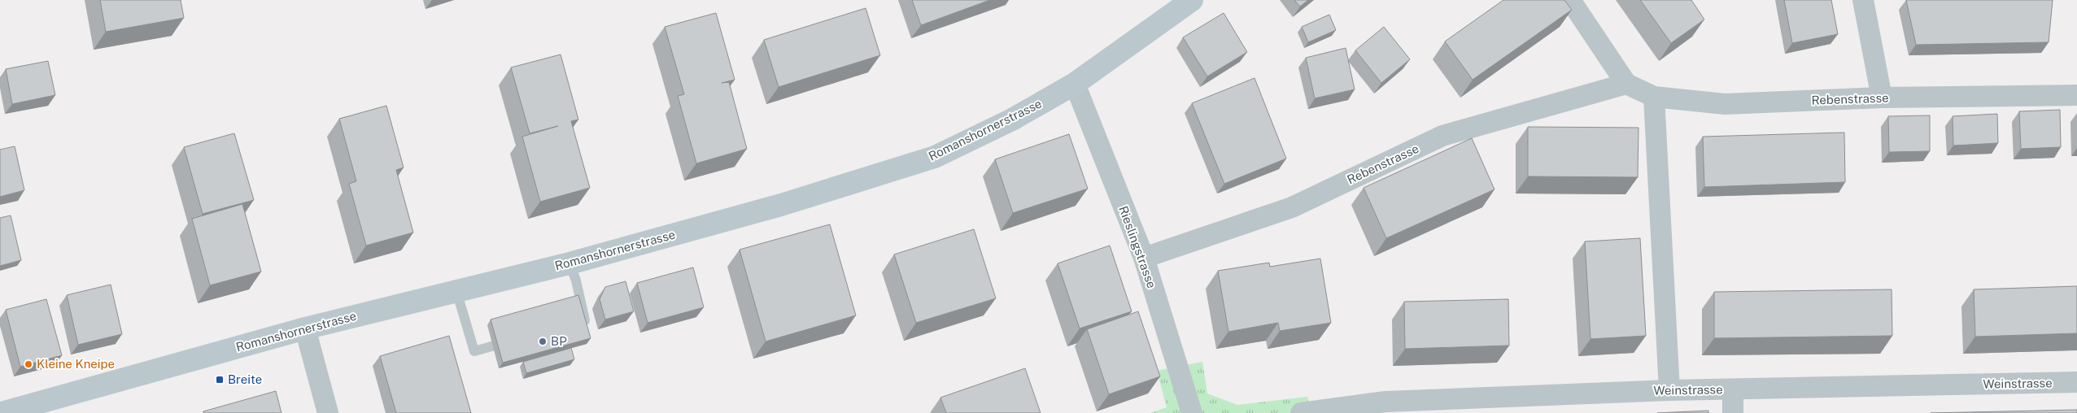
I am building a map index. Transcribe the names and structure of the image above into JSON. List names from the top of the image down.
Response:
{
  "streets": {
    "street": [
      "Rebenstrasse",
      "Romanshornerstrasse",
      "Rieslingstrasse",
      "Weinstrasse"
    ]
  },
  "crossings": [
    ["Rebenstrasse", "Rieslingstrasse"],
    ["Romanshornerstrasse", "Rieslingstrasse"]
  ],
  "places": {
    "other": ["BP", "Kleine Kneipe"],
    "transit": ["Breite"]
  }
}
